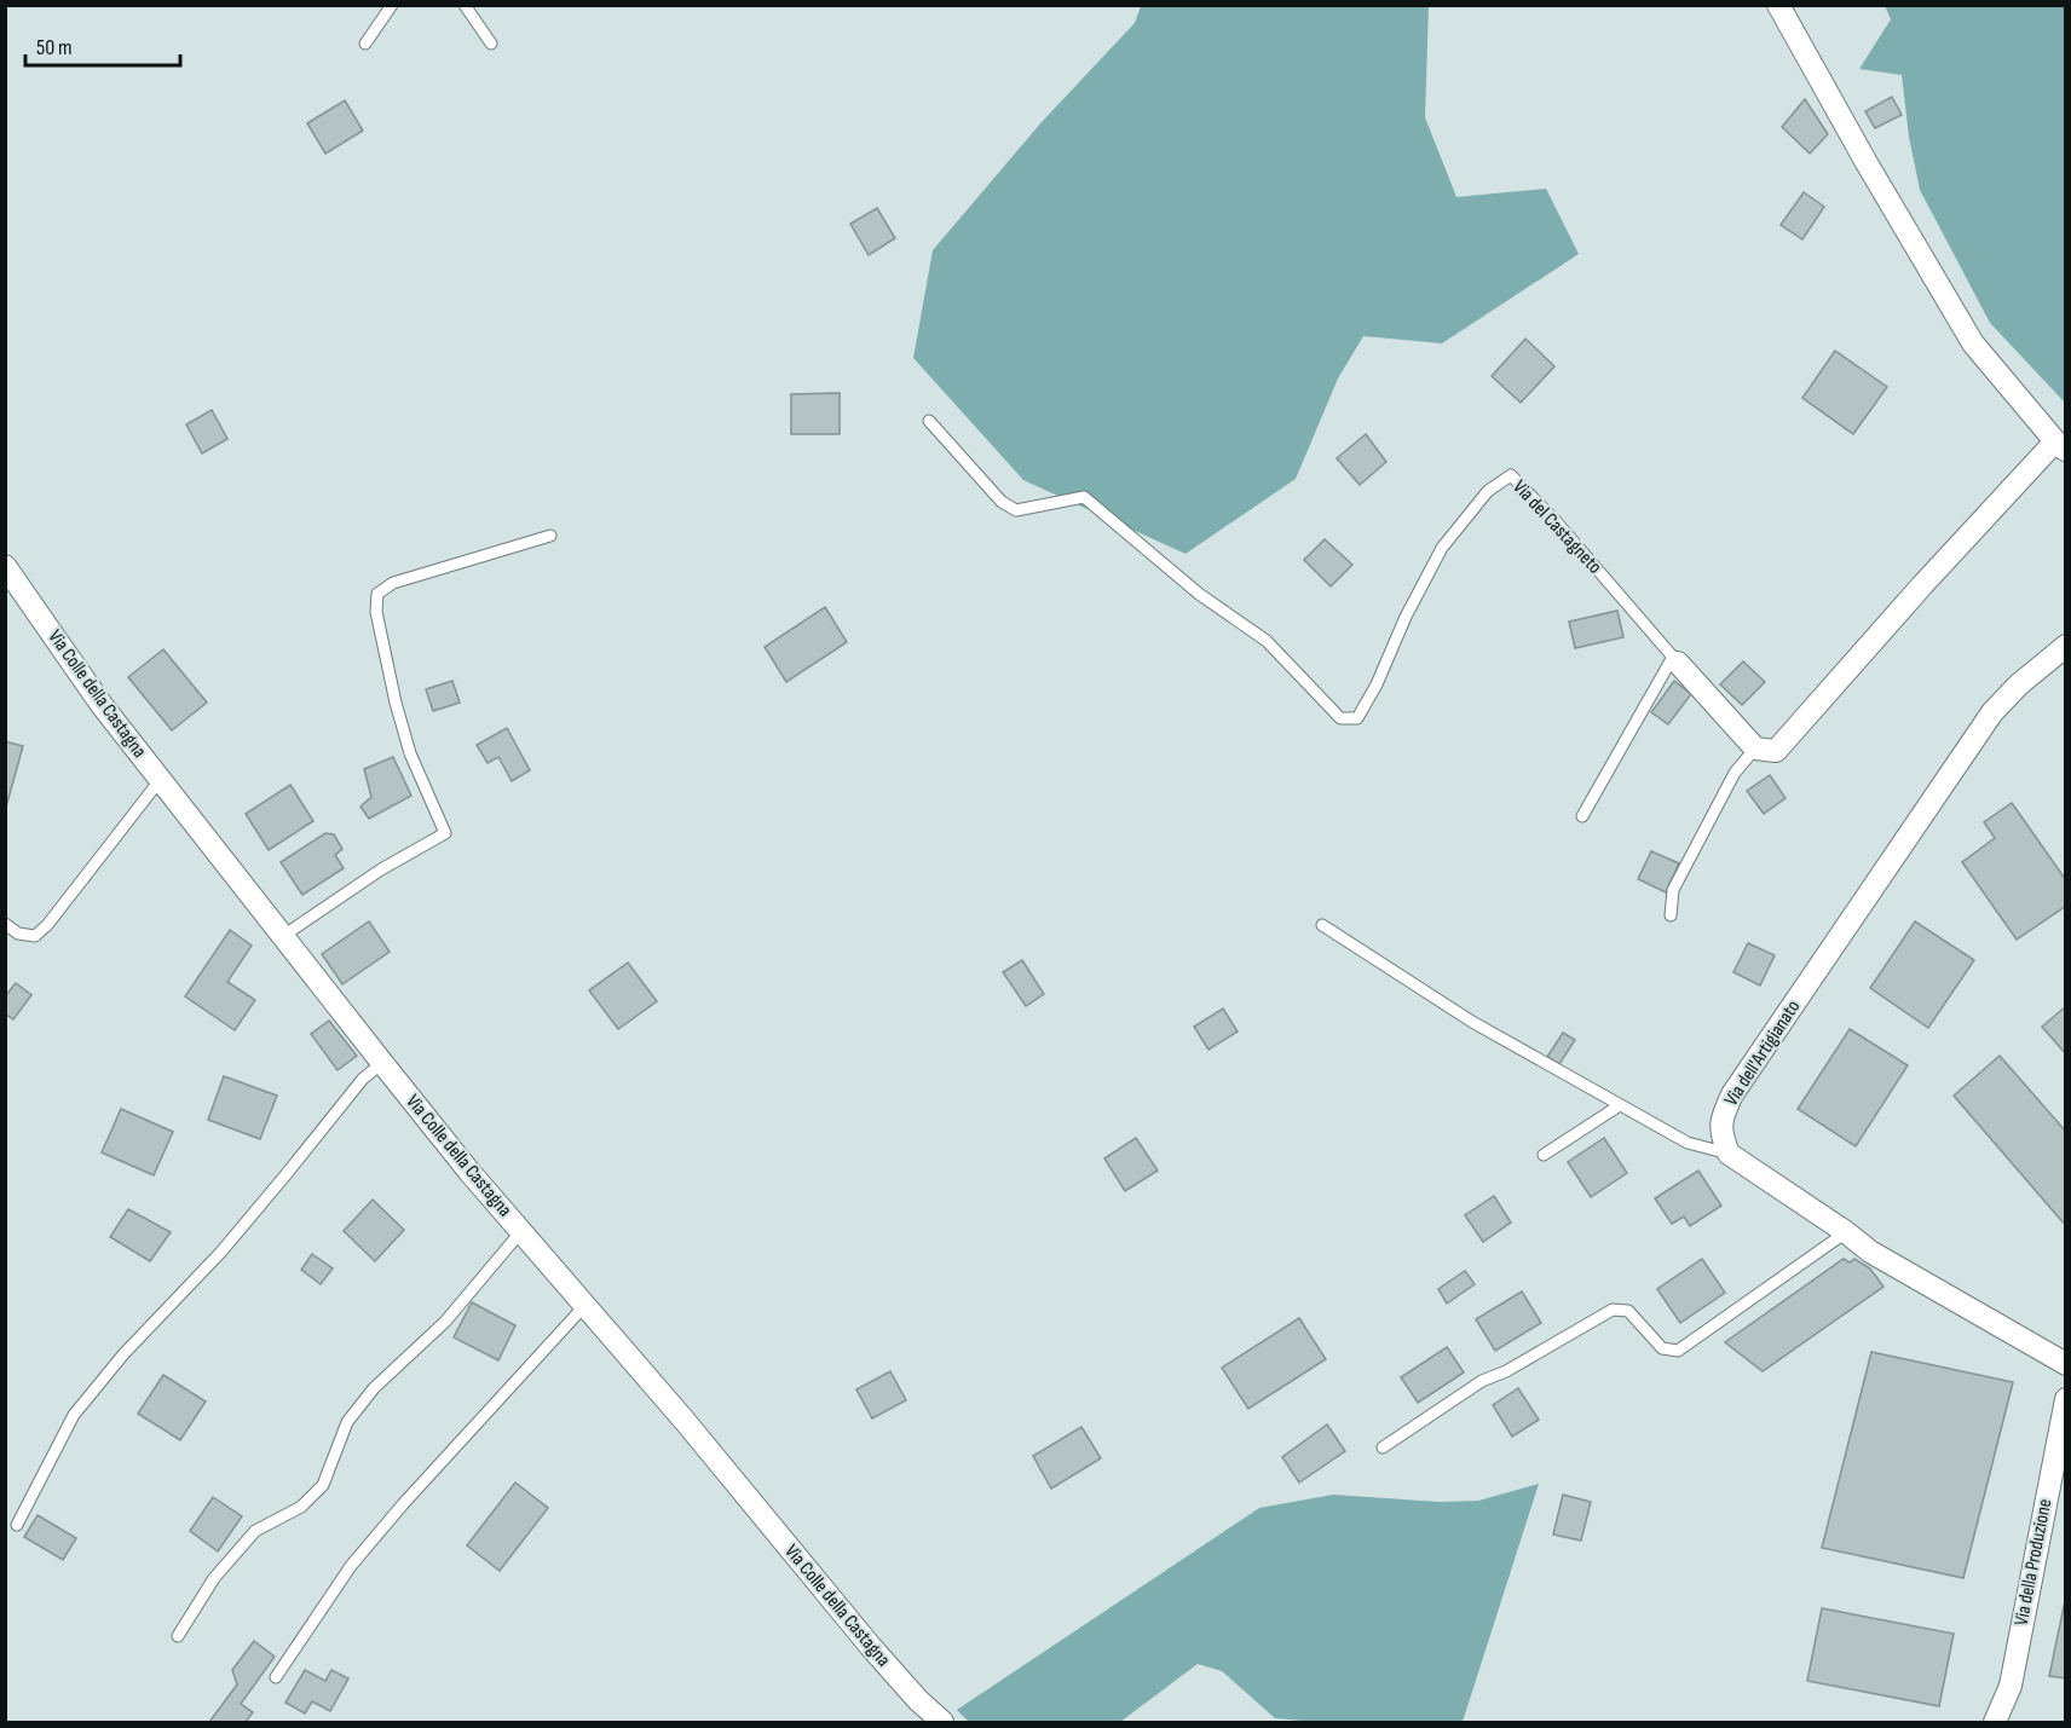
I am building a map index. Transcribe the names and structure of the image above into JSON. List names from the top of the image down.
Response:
{
  "streets": {
    "street": [
      "Via del Castagneto",
      "Via Colle della Castagna",
      "Via dell'Artigianato",
      "Via della Produzione"
    ]
  },
  "scale_bar": "50 m"
}
